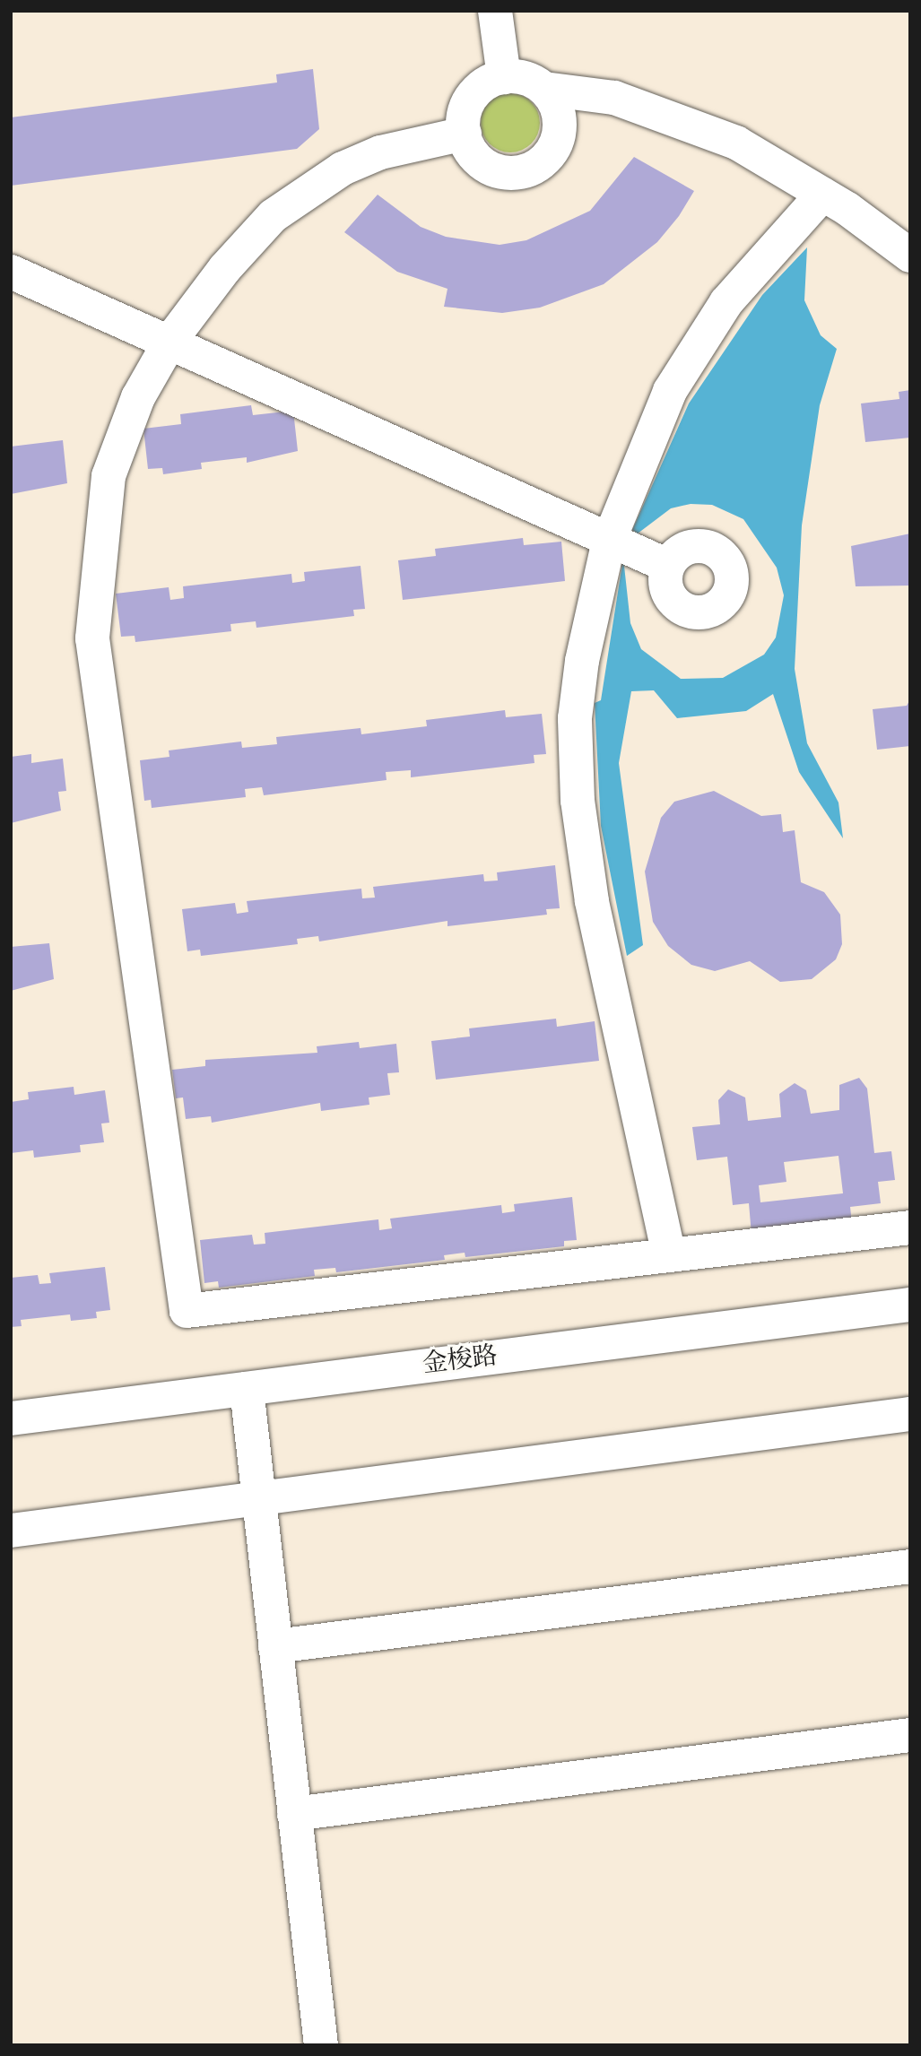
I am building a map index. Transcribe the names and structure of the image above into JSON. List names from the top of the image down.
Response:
{
  "streets": {
    "street": ["金梭路"]
  }
}
